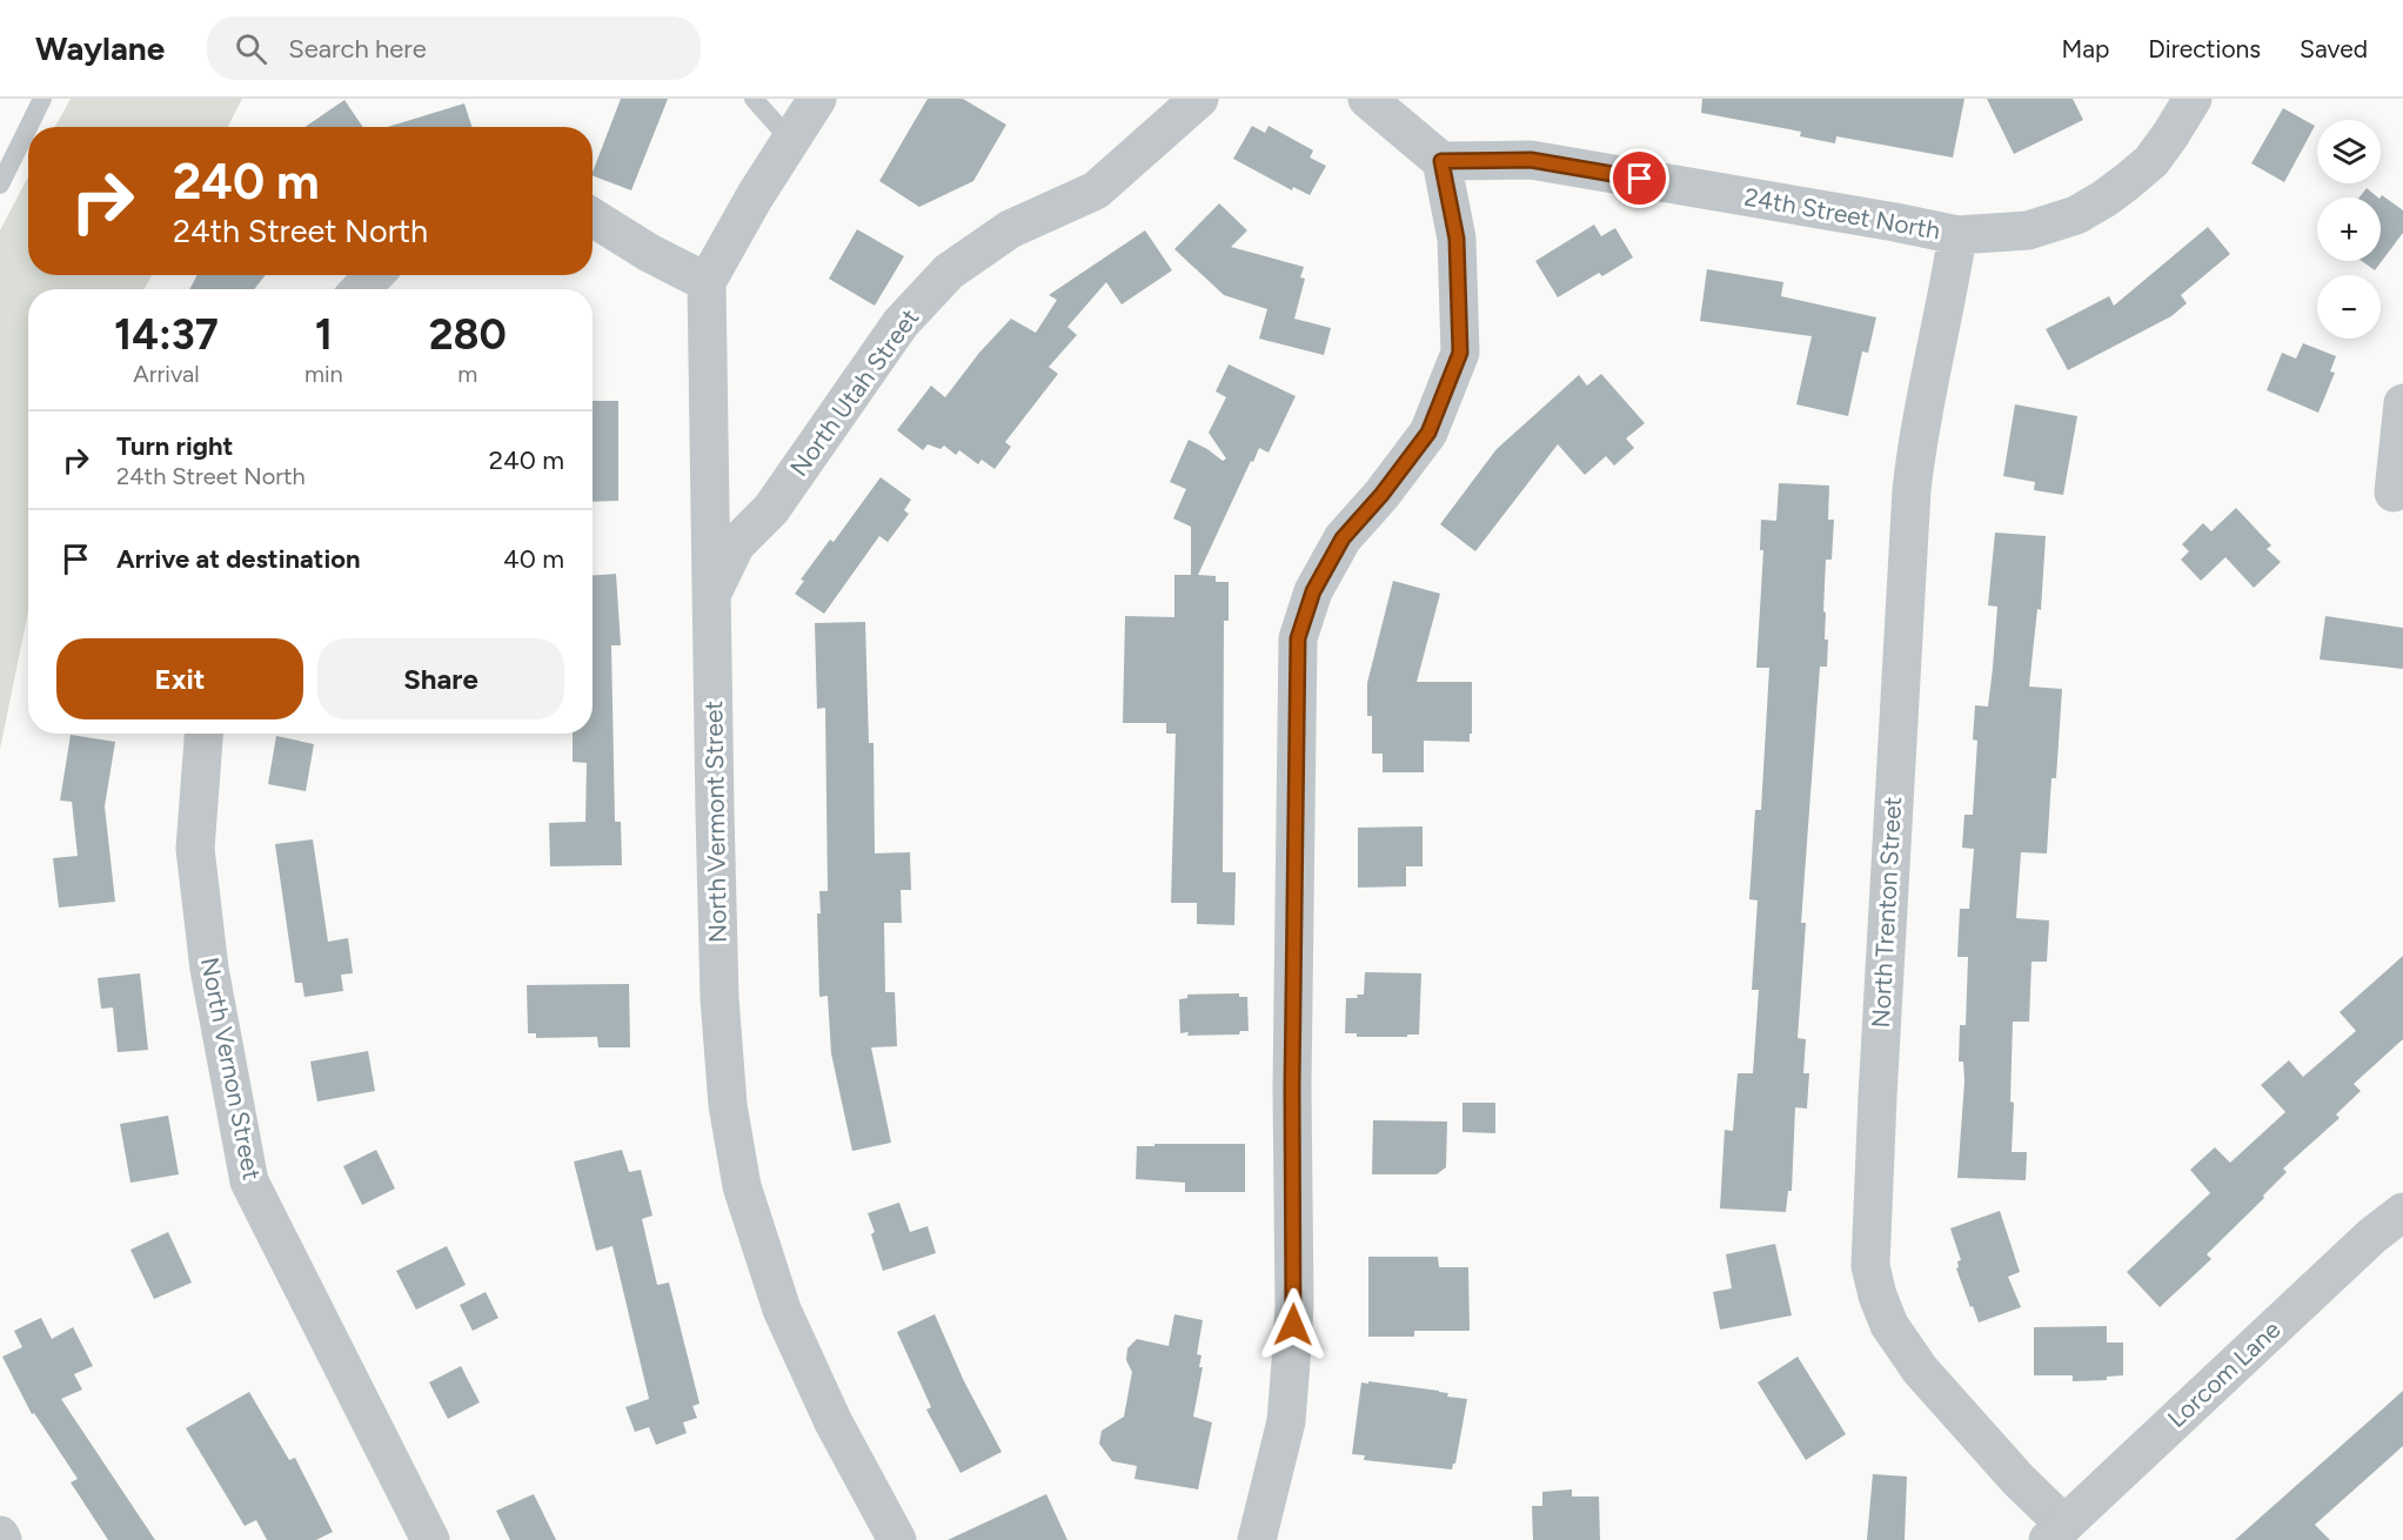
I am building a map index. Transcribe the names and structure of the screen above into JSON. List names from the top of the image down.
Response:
{
  "streets": {
    "street": [
      "24th Street North",
      "North Utah Street",
      "North Vermont Street",
      "North Trenton Street",
      "North Vernon Street",
      "Lorcom Lane"
    ]
  },
  "crossings": [
    ["24th Street North", "North Trenton Street"],
    ["North Utah Street", "North Vermont Street"],
    ["North Trenton Street", "Lorcom Lane"]
  ],
  "page": {
    "header": "Waylane",
    "search": "Search here",
    "nav": ["Map", "Directions", "Saved"],
    "map_buttons": ["+", "−"],
    "turn": ["240 m", "24th Street North"],
    "eta": [
      "14:37",
      "Arrival",
      "1",
      "min",
      "280",
      "m"
    ],
    "list": [
      {
        "name": "Turn right",
        "note": "24th Street North",
        "value": "240 m"
      },
      {
        "name": "Arrive at destination",
        "value": "40 m"
      }
    ],
    "buttons": ["Exit", "Share"]
  }
}
